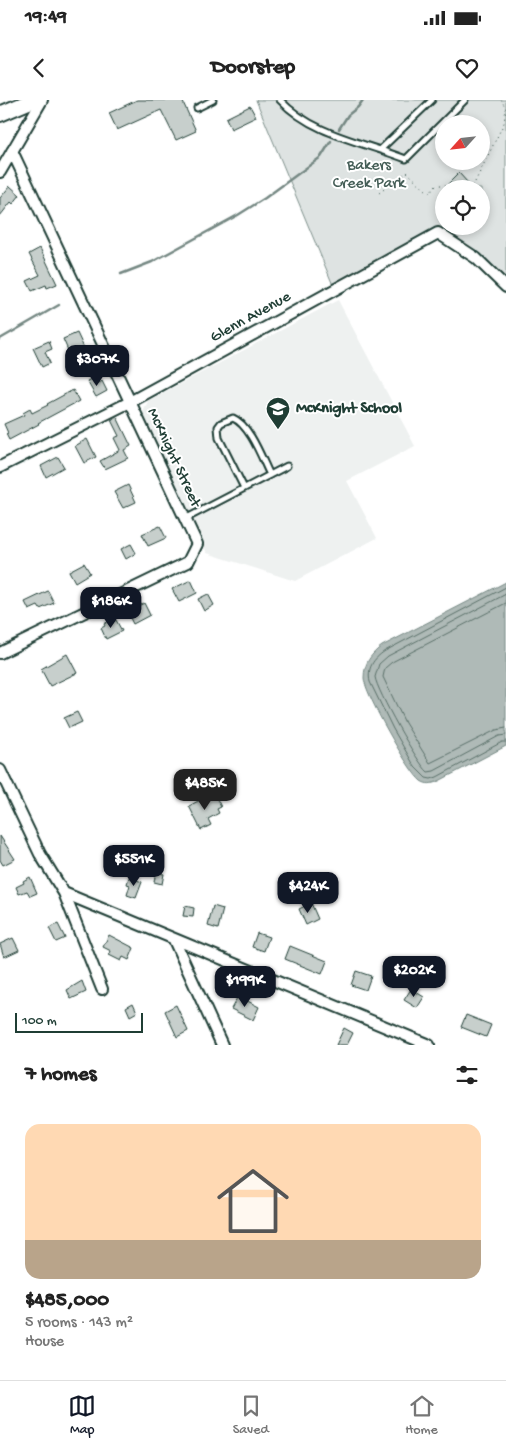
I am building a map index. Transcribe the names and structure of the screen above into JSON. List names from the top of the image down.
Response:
{
  "streets": {
    "street": ["Glenn Avenue", "McKnight Street"]
  },
  "crossings": [
    ["Glenn Avenue", "McKnight Street"]
  ],
  "parks": ["Bakers Creek Park"],
  "places": {
    "school or university": ["McKnight School"]
  },
  "scale_bar": "100 m",
  "north": "bottom left",
  "page": {
    "status": "19:49",
    "header": "Doorstep",
    "price": [
      "$307K",
      "$186K",
      "$485K",
      "$551K",
      "$424K",
      "$202K",
      "$199K"
    ],
    "scale": "100 m",
    "heading": "7 homes",
    "list": [
      {
        "name": "$485,000",
        "note": "5 rooms · 143 m² · House"
      }
    ],
    "tabs": ["Map", "Saved", "Home"]
  }
}
